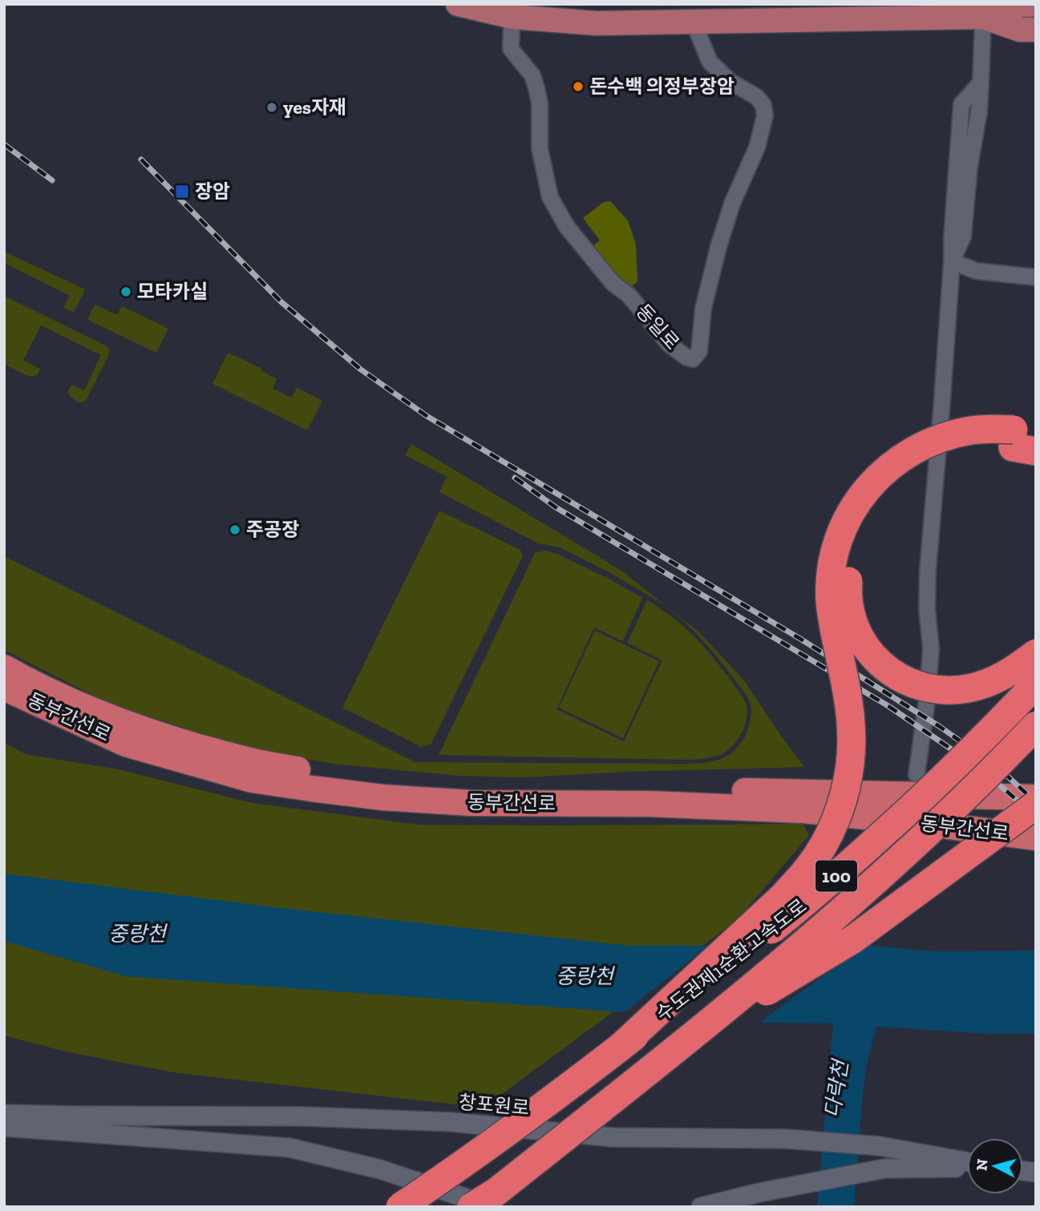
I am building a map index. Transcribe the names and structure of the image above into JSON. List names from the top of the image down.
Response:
{
  "streets": {
    "highway": ["동부간선로", "100", "수도권제1순환고속도로"],
    "street": ["동일로", "창포원로"]
  },
  "water": ["중랑천", "다락천"],
  "places": {
    "other": [
      "돈수백 의정부장암",
      "yes자재",
      "모타카실",
      "주공장"
    ],
    "transit": ["장암"]
  },
  "north": "left"
}
